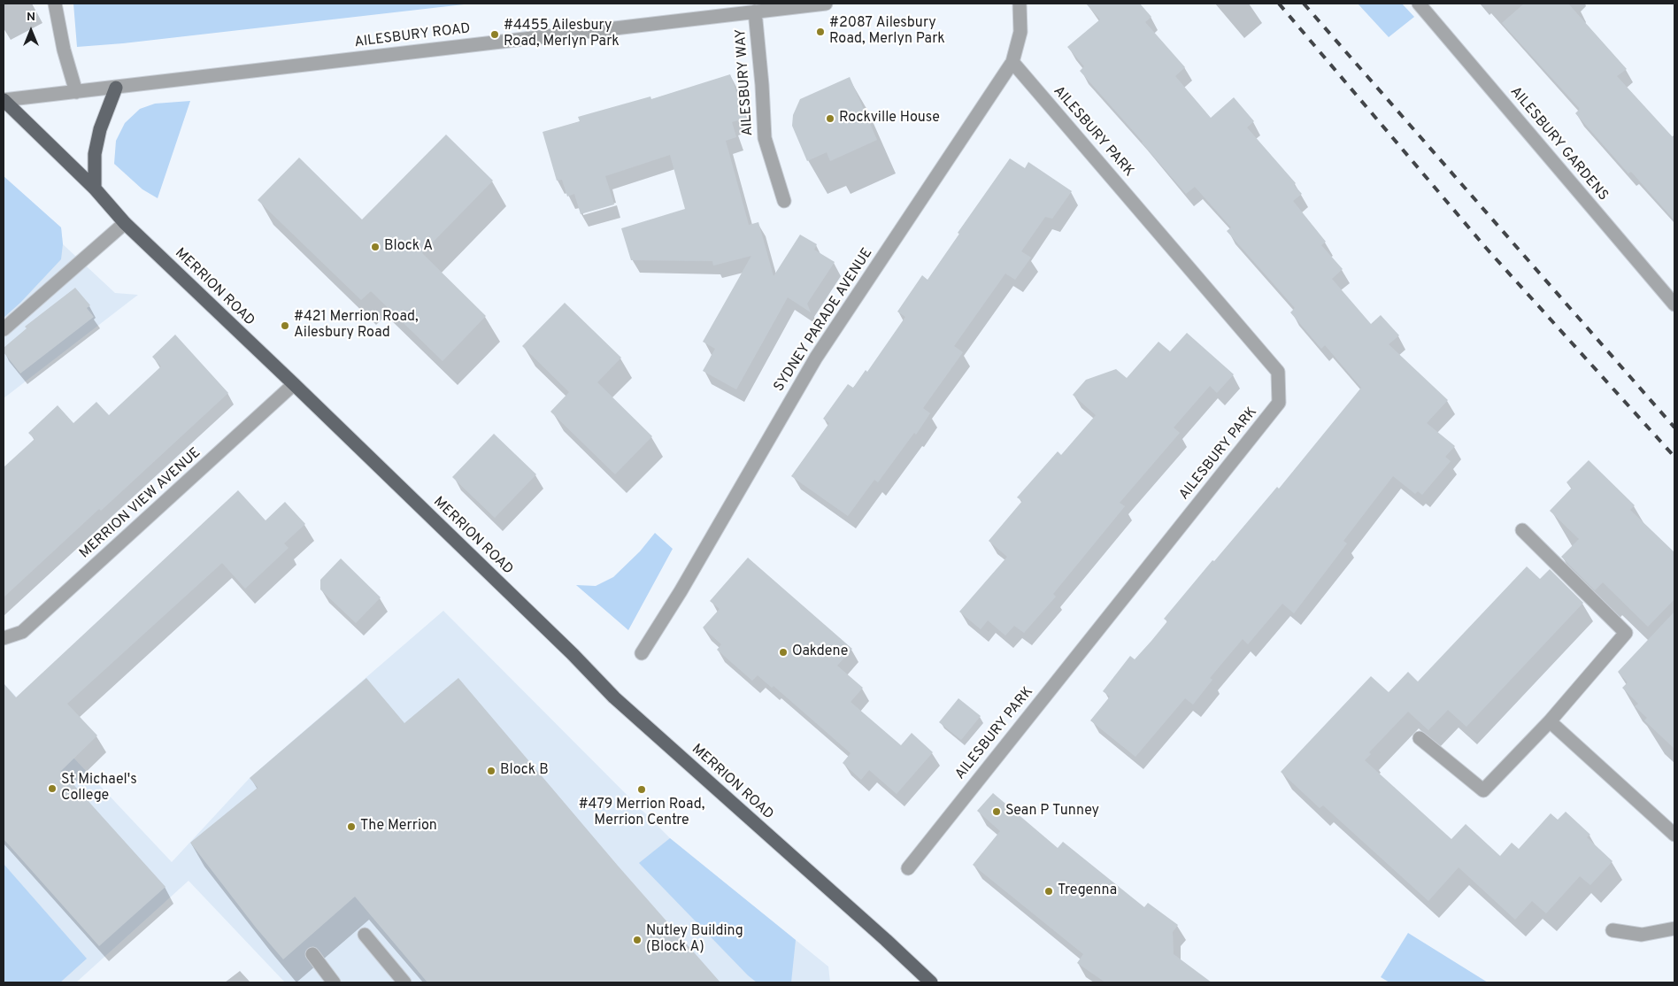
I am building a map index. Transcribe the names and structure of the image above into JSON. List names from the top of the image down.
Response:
{
  "streets": {
    "main road": ["MERRION ROAD"],
    "street": [
      "AILESBURY ROAD",
      "AILESBURY WAY",
      "AILESBURY PARK",
      "AILESBURY GARDENS",
      "SYDNEY PARADE AVENUE",
      "MERRION VIEW AVENUE"
    ]
  },
  "crossings": [
    ["AILESBURY ROAD", "AILESBURY WAY"],
    ["AILESBURY ROAD", "MERRION ROAD"],
    ["AILESBURY PARK", "SYDNEY PARADE AVENUE"],
    ["MERRION ROAD", "MERRION VIEW AVENUE"]
  ],
  "places": [
    "#2087 Ailesbury Road, Merlyn Park",
    "#4455 Ailesbury Road, Merlyn Park",
    "Rockville House",
    "Block A",
    "#421 Merrion Road, Ailesbury Road",
    "Oakdene",
    "Block B",
    "St Michael's College",
    "#479 Merrion Road, Merrion Centre",
    "Sean P Tunney",
    "The Merrion",
    "Tregenna",
    "Nutley Building (Block A)"
  ],
  "north": "top"
}
